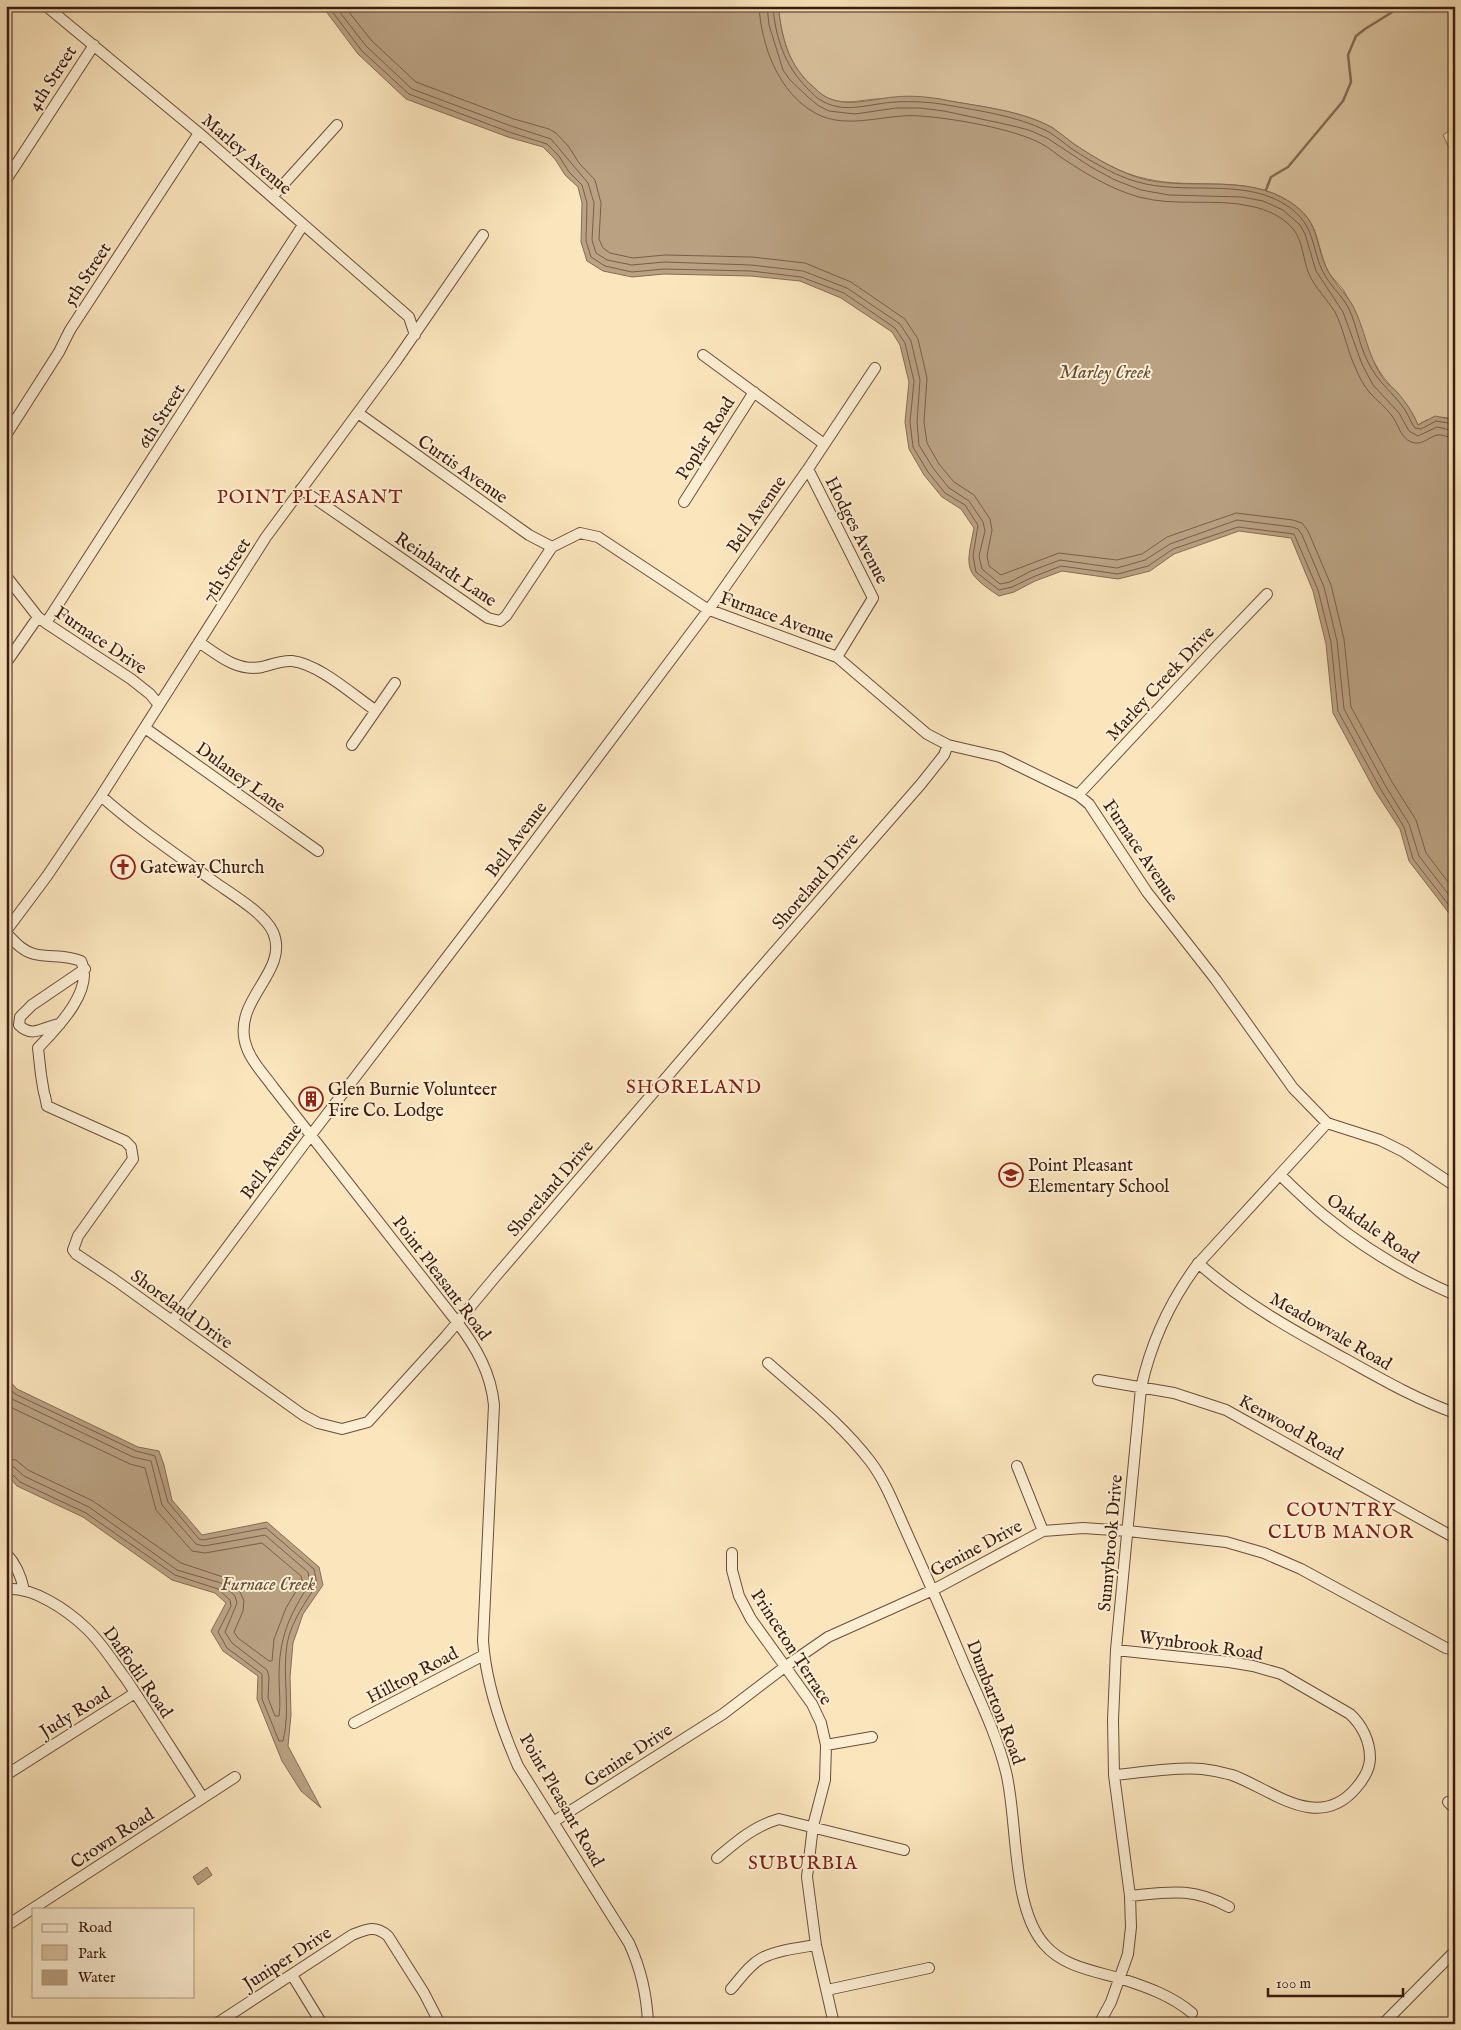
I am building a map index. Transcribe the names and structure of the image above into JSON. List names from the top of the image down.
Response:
{
  "streets": {
    "street": [
      "4th Street",
      "Marley Avenue",
      "5th Street",
      "6th Street",
      "Poplar Road",
      "Curtis Avenue",
      "Bell Avenue",
      "Hodges Avenue",
      "Reinhardt Lane",
      "7th Street",
      "Furnace Avenue",
      "Furnace Drive",
      "Marley Creek Drive",
      "Dulaney Lane",
      "Shoreland Drive",
      "Oakdale Road",
      "Point Pleasant Road",
      "Meadowvale Road",
      "Kenwood Road",
      "Sunnybrook Drive",
      "Genine Drive",
      "Wynbrook Road",
      "Princeton Terrace",
      "Daffodil Road",
      "Hilltop Road",
      "Dumbarton Road",
      "Judy Road",
      "Crown Road",
      "Juniper Drive"
    ]
  },
  "crossings": [
    ["4th Street", "Marley Avenue"],
    ["Marley Avenue", "5th Street"],
    ["Marley Avenue", "6th Street"],
    ["Marley Avenue", "7th Street"],
    ["6th Street", "Furnace Drive"],
    ["Curtis Avenue", "Reinhardt Lane"],
    ["Curtis Avenue", "7th Street"],
    ["Curtis Avenue", "Furnace Avenue"],
    ["Bell Avenue", "Hodges Avenue"],
    ["Bell Avenue", "Furnace Avenue"],
    ["Bell Avenue", "Shoreland Drive"],
    ["Bell Avenue", "Point Pleasant Road"],
    ["Hodges Avenue", "Furnace Avenue"],
    ["Reinhardt Lane", "7th Street"],
    ["Reinhardt Lane", "Furnace Avenue"],
    ["7th Street", "Furnace Drive"],
    ["7th Street", "Dulaney Lane"],
    ["7th Street", "Point Pleasant Road"],
    ["Furnace Avenue", "Marley Creek Drive"],
    ["Furnace Avenue", "Shoreland Drive"],
    ["Furnace Avenue", "Sunnybrook Drive"],
    ["Shoreland Drive", "Point Pleasant Road"],
    ["Oakdale Road", "Sunnybrook Drive"],
    ["Point Pleasant Road", "Genine Drive"],
    ["Point Pleasant Road", "Hilltop Road"],
    ["Meadowvale Road", "Sunnybrook Drive"],
    ["Kenwood Road", "Sunnybrook Drive"],
    ["Sunnybrook Drive", "Genine Drive"],
    ["Sunnybrook Drive", "Wynbrook Road"],
    ["Sunnybrook Drive", "Dumbarton Road"],
    ["Genine Drive", "Princeton Terrace"],
    ["Genine Drive", "Dumbarton Road"],
    ["Daffodil Road", "Judy Road"],
    ["Daffodil Road", "Crown Road"]
  ],
  "districts": [
    "POINT PLEASANT",
    "SHORELAND",
    "COUNTRY CLUB MANOR",
    "SUBURBIA"
  ],
  "water": ["Marley Creek", "Furnace Creek"],
  "places": {
    "church": ["Gateway Church"],
    "building": ["Glen Burnie Volunteer Fire Co. Lodge"],
    "school or university": ["Point Pleasant Elementary School"]
  },
  "legend": ["Road", "Park", "Water"],
  "scale_bar": "100 m"
}
